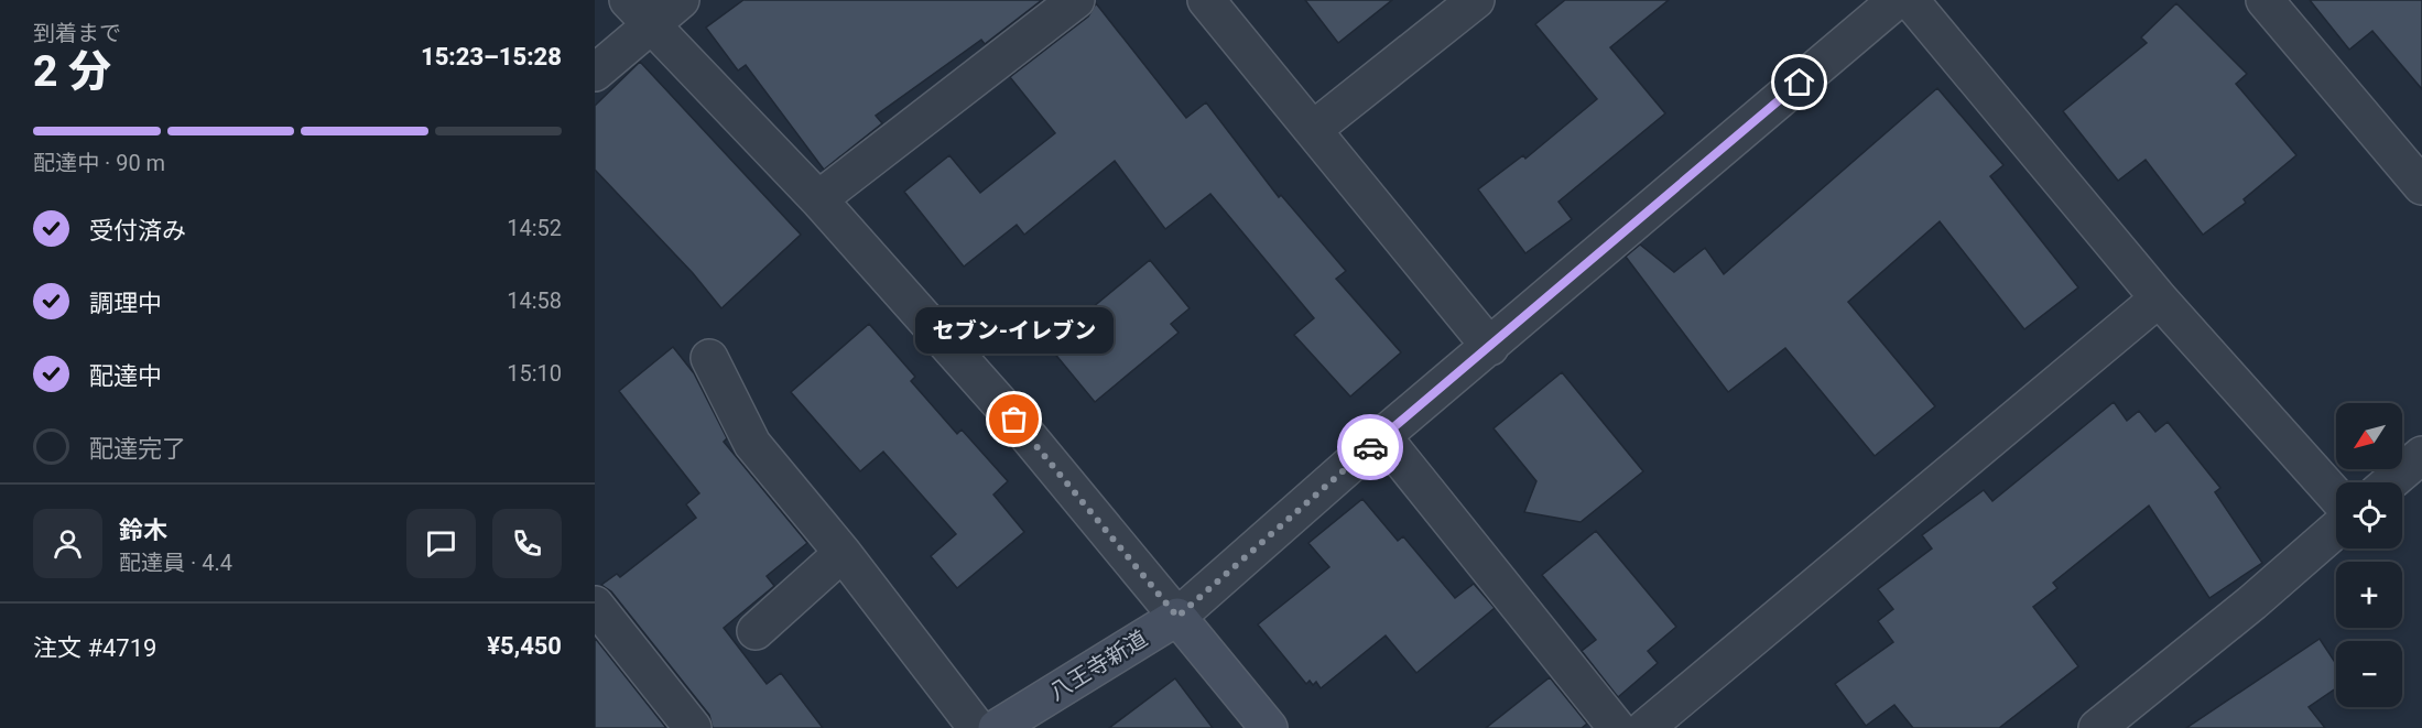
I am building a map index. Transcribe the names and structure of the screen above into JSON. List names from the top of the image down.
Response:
{
  "streets": {
    "street": ["八王寺新道"]
  },
  "places": ["セブン-イレブン"],
  "north": "bottom left",
  "page": {
    "heading": ["2 分", "到着まで", "15:23–15:28"],
    "panel": [
      "鈴木",
      "配達員 · 4.4",
      "注文 #4719",
      "¥5,450"
    ],
    "bar": "配達中 · 90 m",
    "list": [
      ["受付済み", "14:52"],
      ["調理中", "14:58"],
      ["配達中", "15:10"],
      "配達完了"
    ],
    "bubble": "セブン-イレブン",
    "map_buttons": ["+", "−"]
  }
}
